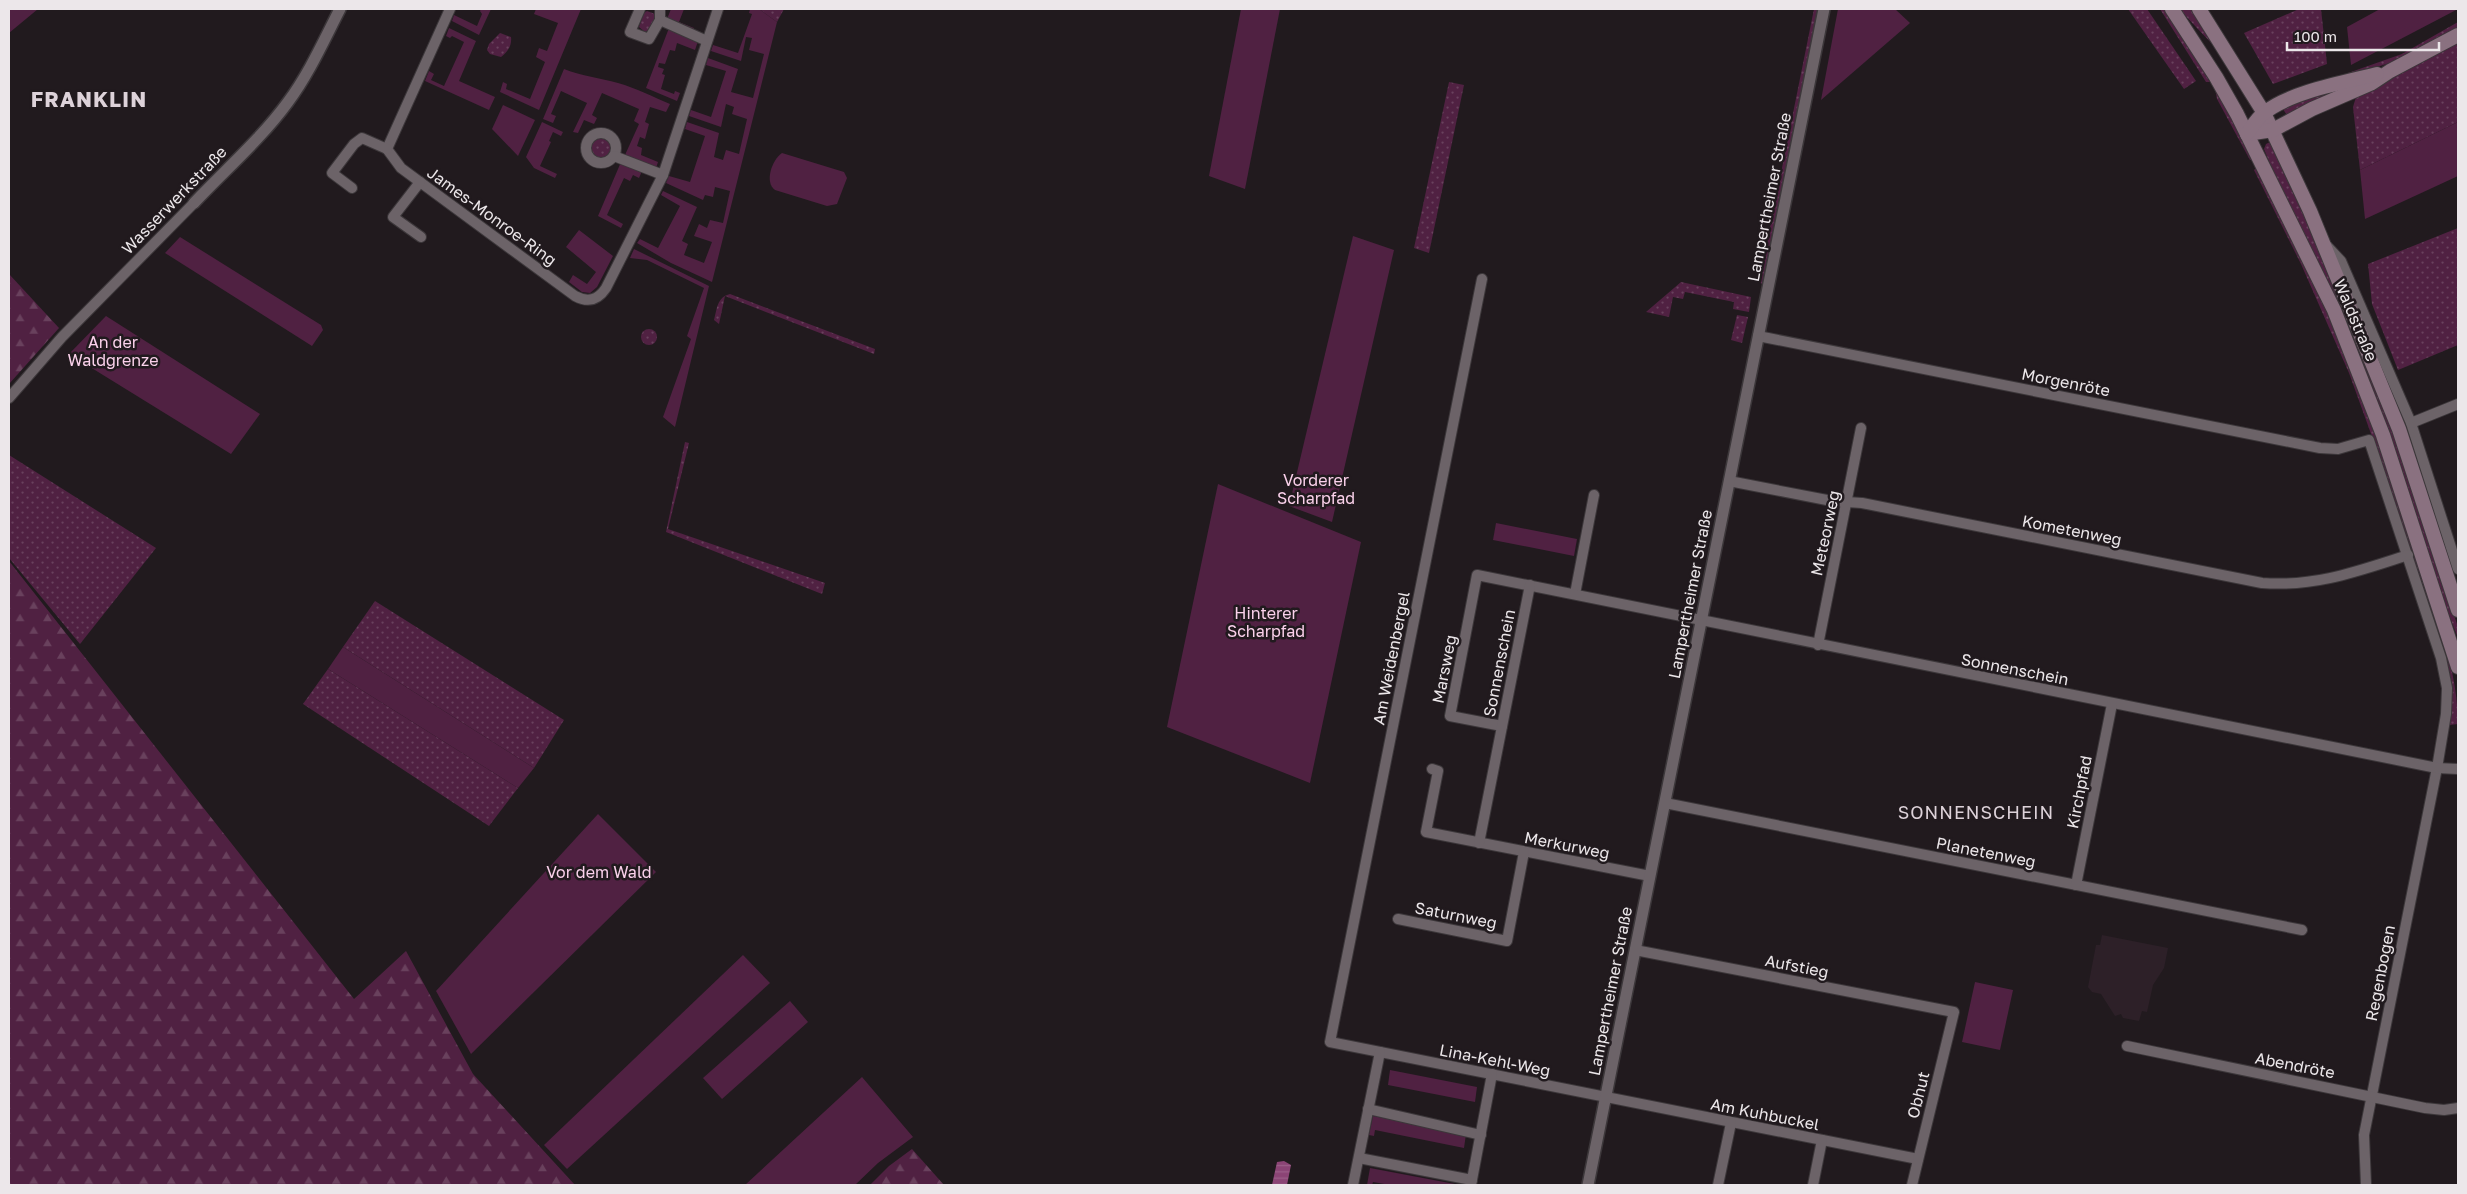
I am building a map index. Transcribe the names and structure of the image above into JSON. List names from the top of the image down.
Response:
{
  "streets": {
    "main road": ["Waldstraße"],
    "street": [
      "Lampertheimer Straße",
      "Wasserwerkstraße",
      "James-Monroe-Ring",
      "Morgenröte",
      "Kometenweg",
      "Meteorweg",
      "Am Weidenbergel",
      "Sonnenschein",
      "Marsweg",
      "Kirchpfad",
      "Merkurweg",
      "Planetenweg",
      "Saturnweg",
      "Aufstieg",
      "Regenbogen",
      "Lina-Kehl-Weg",
      "Abendröte",
      "Obhut",
      "Am Kuhbuckel"
    ]
  },
  "crossings": [
    ["Lampertheimer Straße", "Morgenröte"],
    ["Lampertheimer Straße", "Kometenweg"],
    ["Lampertheimer Straße", "Sonnenschein"],
    ["Lampertheimer Straße", "Merkurweg"],
    ["Lampertheimer Straße", "Planetenweg"],
    ["Lampertheimer Straße", "Aufstieg"],
    ["Lampertheimer Straße", "Lina-Kehl-Weg"],
    ["Lampertheimer Straße", "Am Kuhbuckel"],
    ["Morgenröte", "Kometenweg"],
    ["Kometenweg", "Meteorweg"],
    ["Meteorweg", "Sonnenschein"],
    ["Am Weidenbergel", "Lina-Kehl-Weg"],
    ["Sonnenschein", "Marsweg"],
    ["Sonnenschein", "Kirchpfad"],
    ["Sonnenschein", "Merkurweg"],
    ["Sonnenschein", "Regenbogen"],
    ["Kirchpfad", "Planetenweg"],
    ["Merkurweg", "Saturnweg"],
    ["Aufstieg", "Obhut"],
    ["Regenbogen", "Abendröte"],
    ["Lina-Kehl-Weg", "Am Kuhbuckel"],
    ["Obhut", "Am Kuhbuckel"]
  ],
  "districts": ["FRANKLIN", "SONNENSCHEIN"],
  "parks": [
    "An der Waldgrenze",
    "Vorderer Scharpfad",
    "Hinterer Scharpfad",
    "Vor dem Wald"
  ],
  "scale_bar": "100 m"
}
